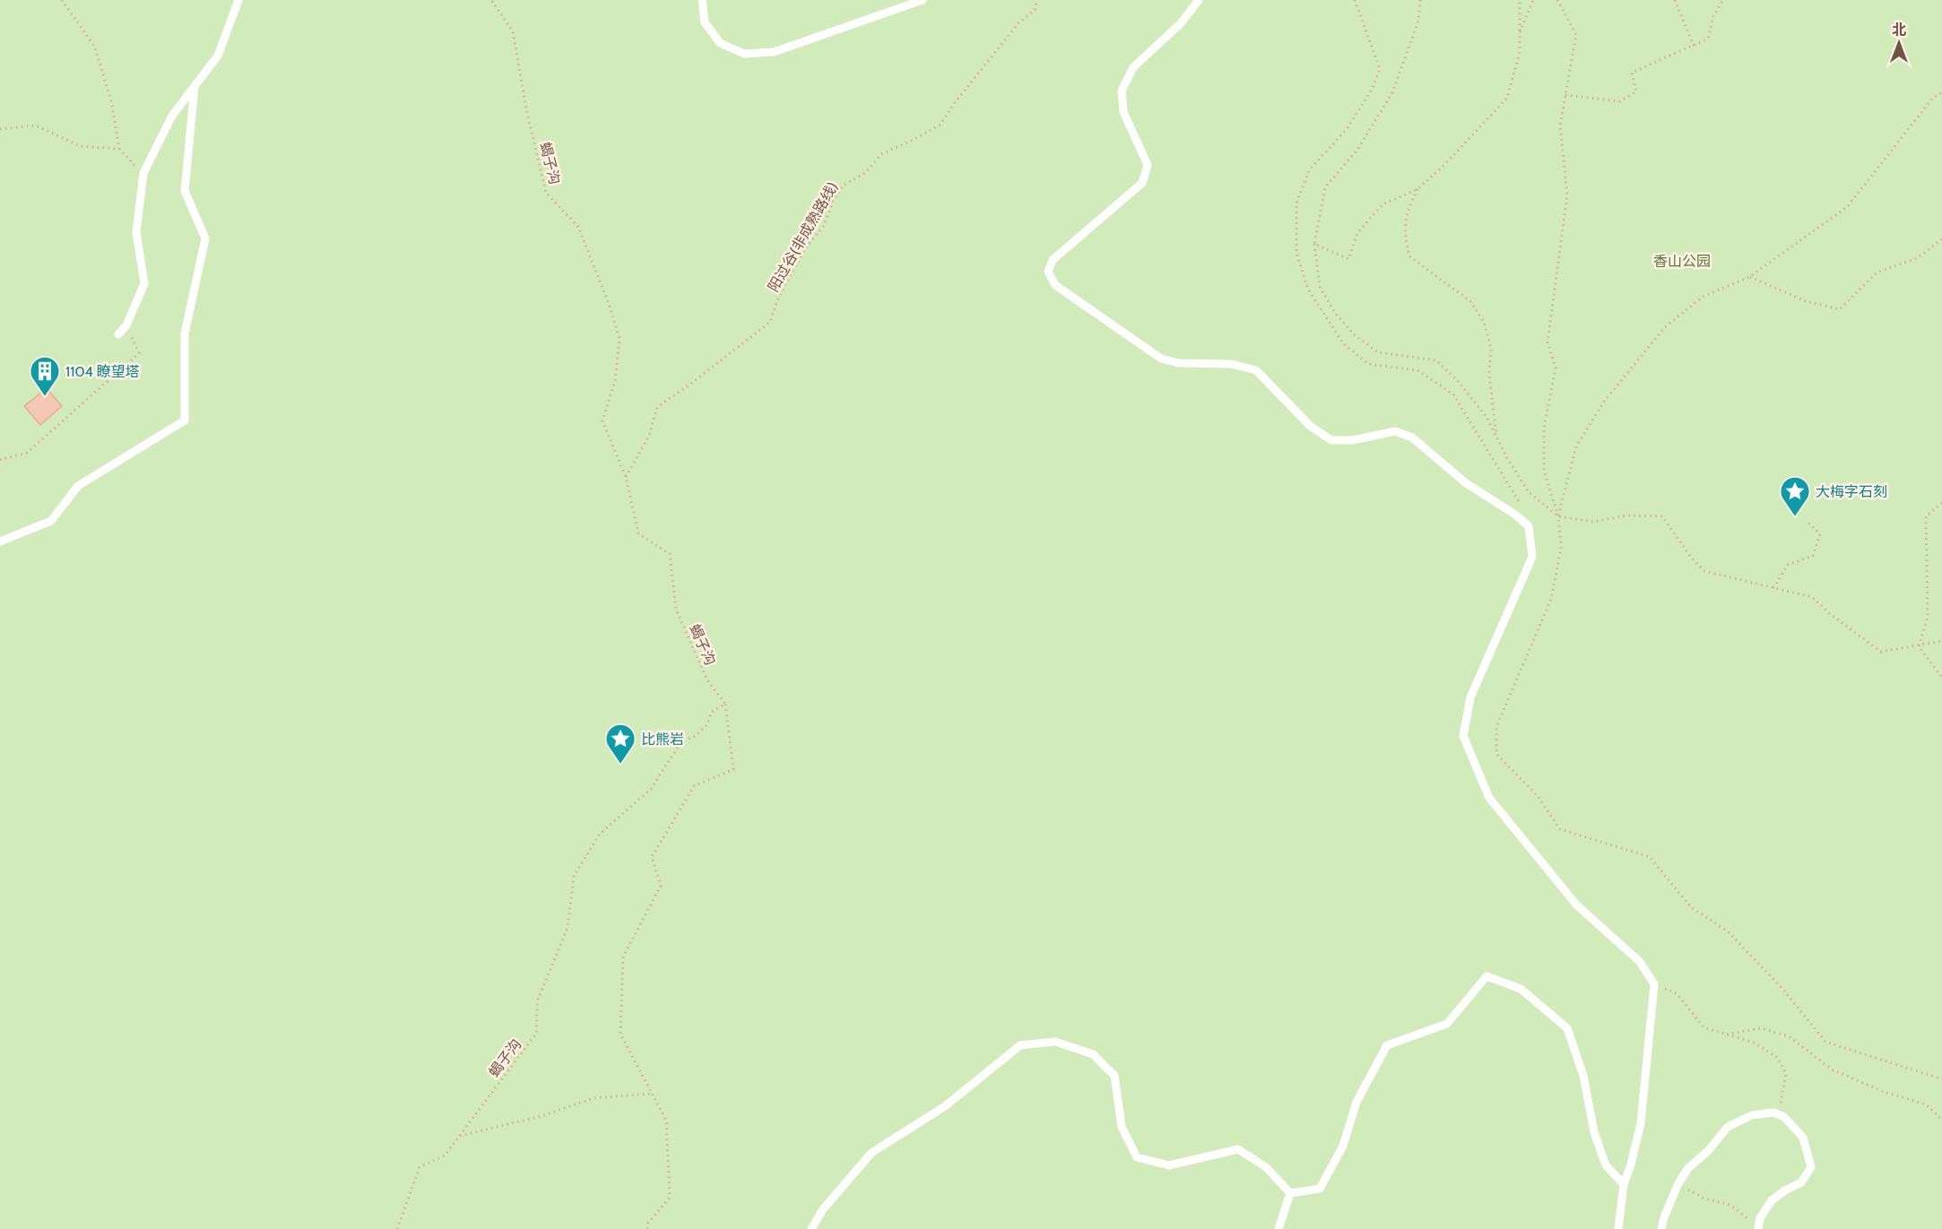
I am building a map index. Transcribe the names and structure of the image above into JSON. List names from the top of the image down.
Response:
{
  "streets": {
    "path": ["蝎子沟", "阳过谷(非成熟路线)"]
  },
  "crossings": [
    ["蝎子沟", "阳过谷(非成熟路线)"]
  ],
  "parks": ["香山公园"],
  "places": {
    "building": ["1104 瞭望塔"],
    "place": ["大梅字石刻", "比熊岩"]
  },
  "north": "top"
}
